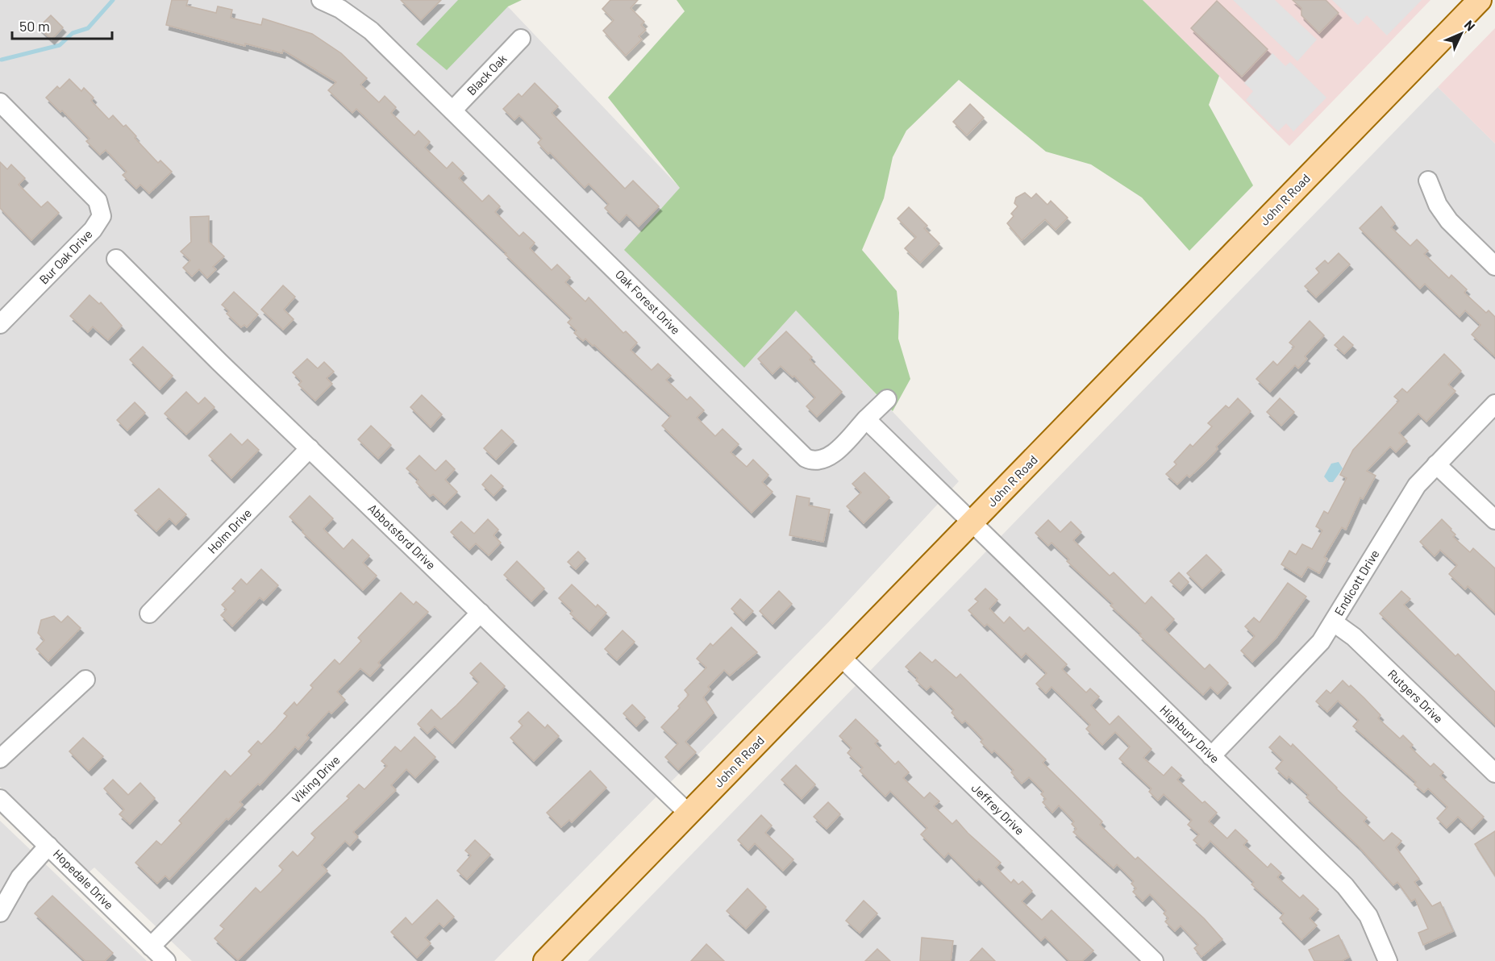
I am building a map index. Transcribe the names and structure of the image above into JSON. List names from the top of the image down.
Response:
{
  "streets": {
    "main road": ["John R Road"],
    "street": [
      "Black Oak",
      "Bur Oak Drive",
      "Oak Forest Drive",
      "Holm Drive",
      "Abbotsford Drive",
      "Endicott Drive",
      "Rutgers Drive",
      "Highbury Drive",
      "Viking Drive",
      "Jeffrey Drive",
      "Hopedale Drive"
    ]
  },
  "crossings": [
    ["Black Oak", "Oak Forest Drive"],
    ["John R Road", "Abbotsford Drive"],
    ["John R Road", "Highbury Drive"],
    ["John R Road", "Jeffrey Drive"],
    ["Holm Drive", "Abbotsford Drive"],
    ["Abbotsford Drive", "Viking Drive"],
    ["Endicott Drive", "Rutgers Drive"],
    ["Endicott Drive", "Highbury Drive"],
    ["Viking Drive", "Hopedale Drive"]
  ],
  "scale_bar": "50 m",
  "north": "top right"
}
